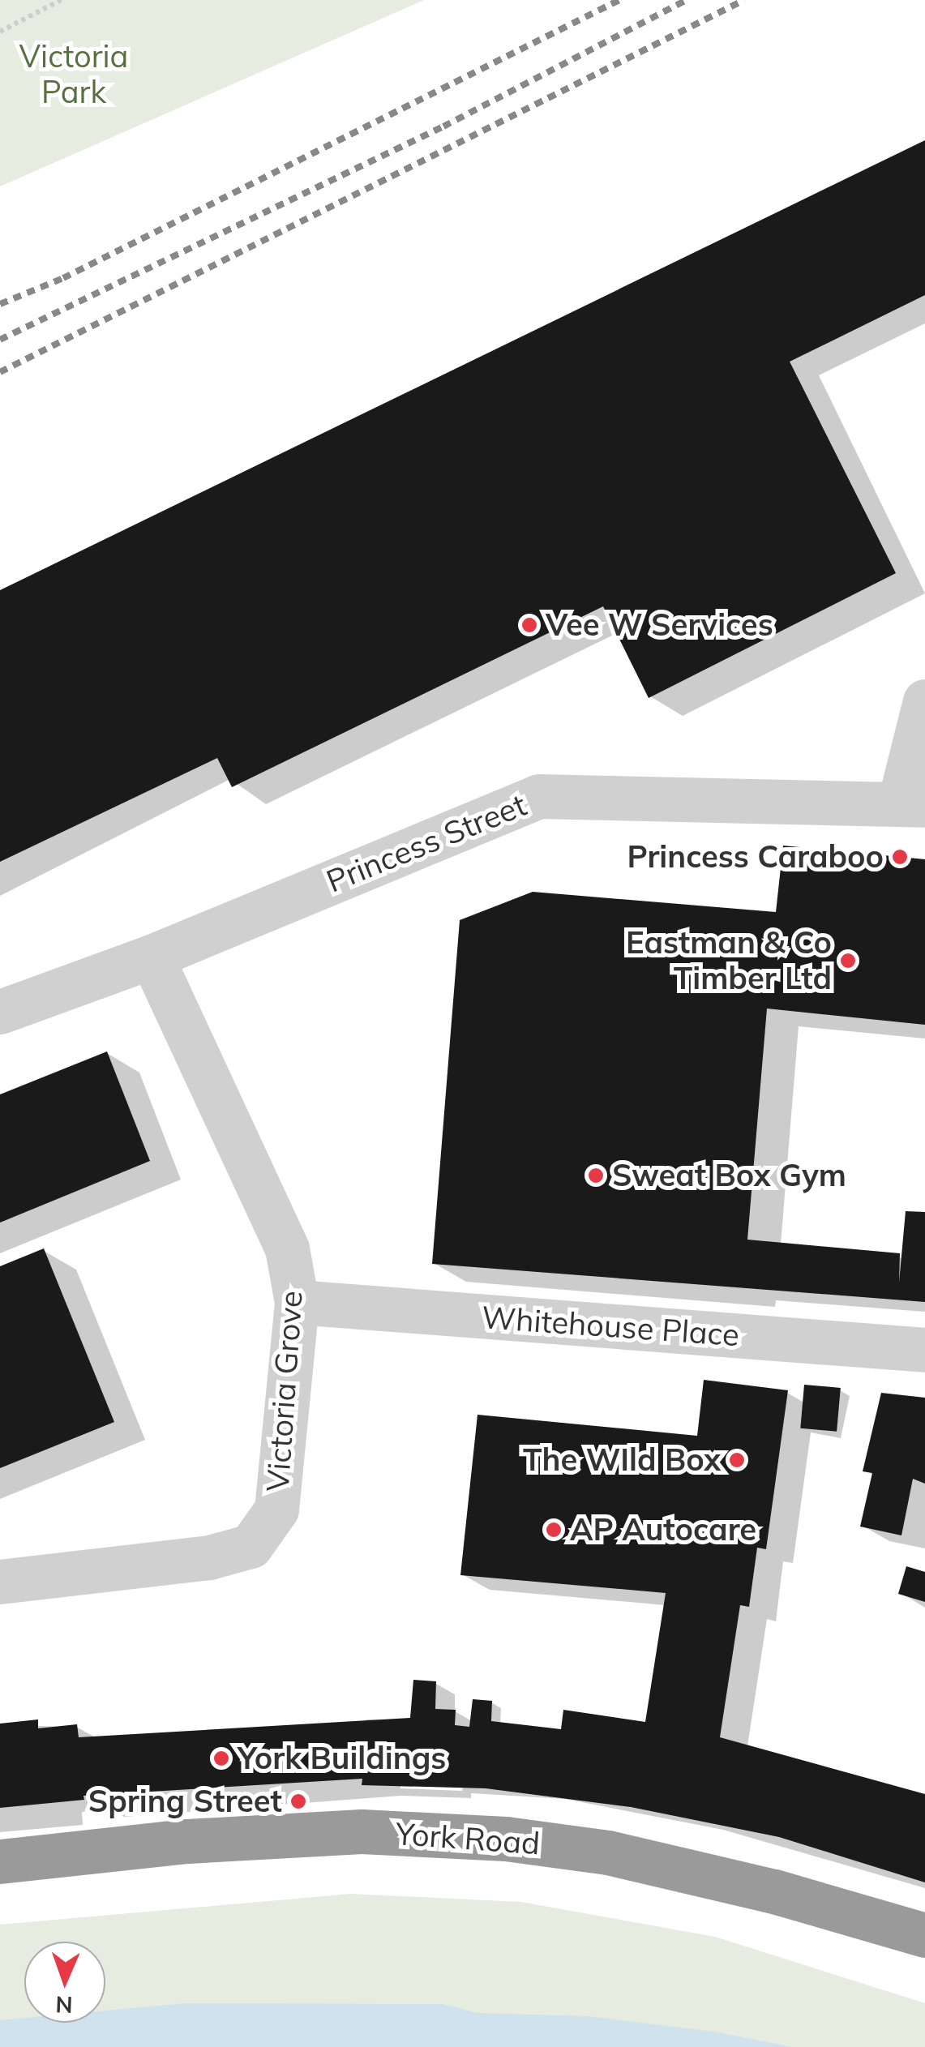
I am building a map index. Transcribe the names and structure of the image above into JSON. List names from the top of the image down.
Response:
{
  "streets": {
    "highway": ["York Road"],
    "street": ["Princess Street", "Whitehouse Place", "Victoria Grove"]
  },
  "crossings": [
    ["Princess Street", "Victoria Grove"],
    ["Whitehouse Place", "Victoria Grove"]
  ],
  "parks": ["Victoria Park"],
  "places": [
    "Vee W Services",
    "Princess Caraboo",
    "Eastman & Co Timber Ltd",
    "Sweat Box Gym",
    "The WIld Box",
    "AP Autocare",
    "York Buildings",
    "Spring Street"
  ],
  "north": "bottom"
}
